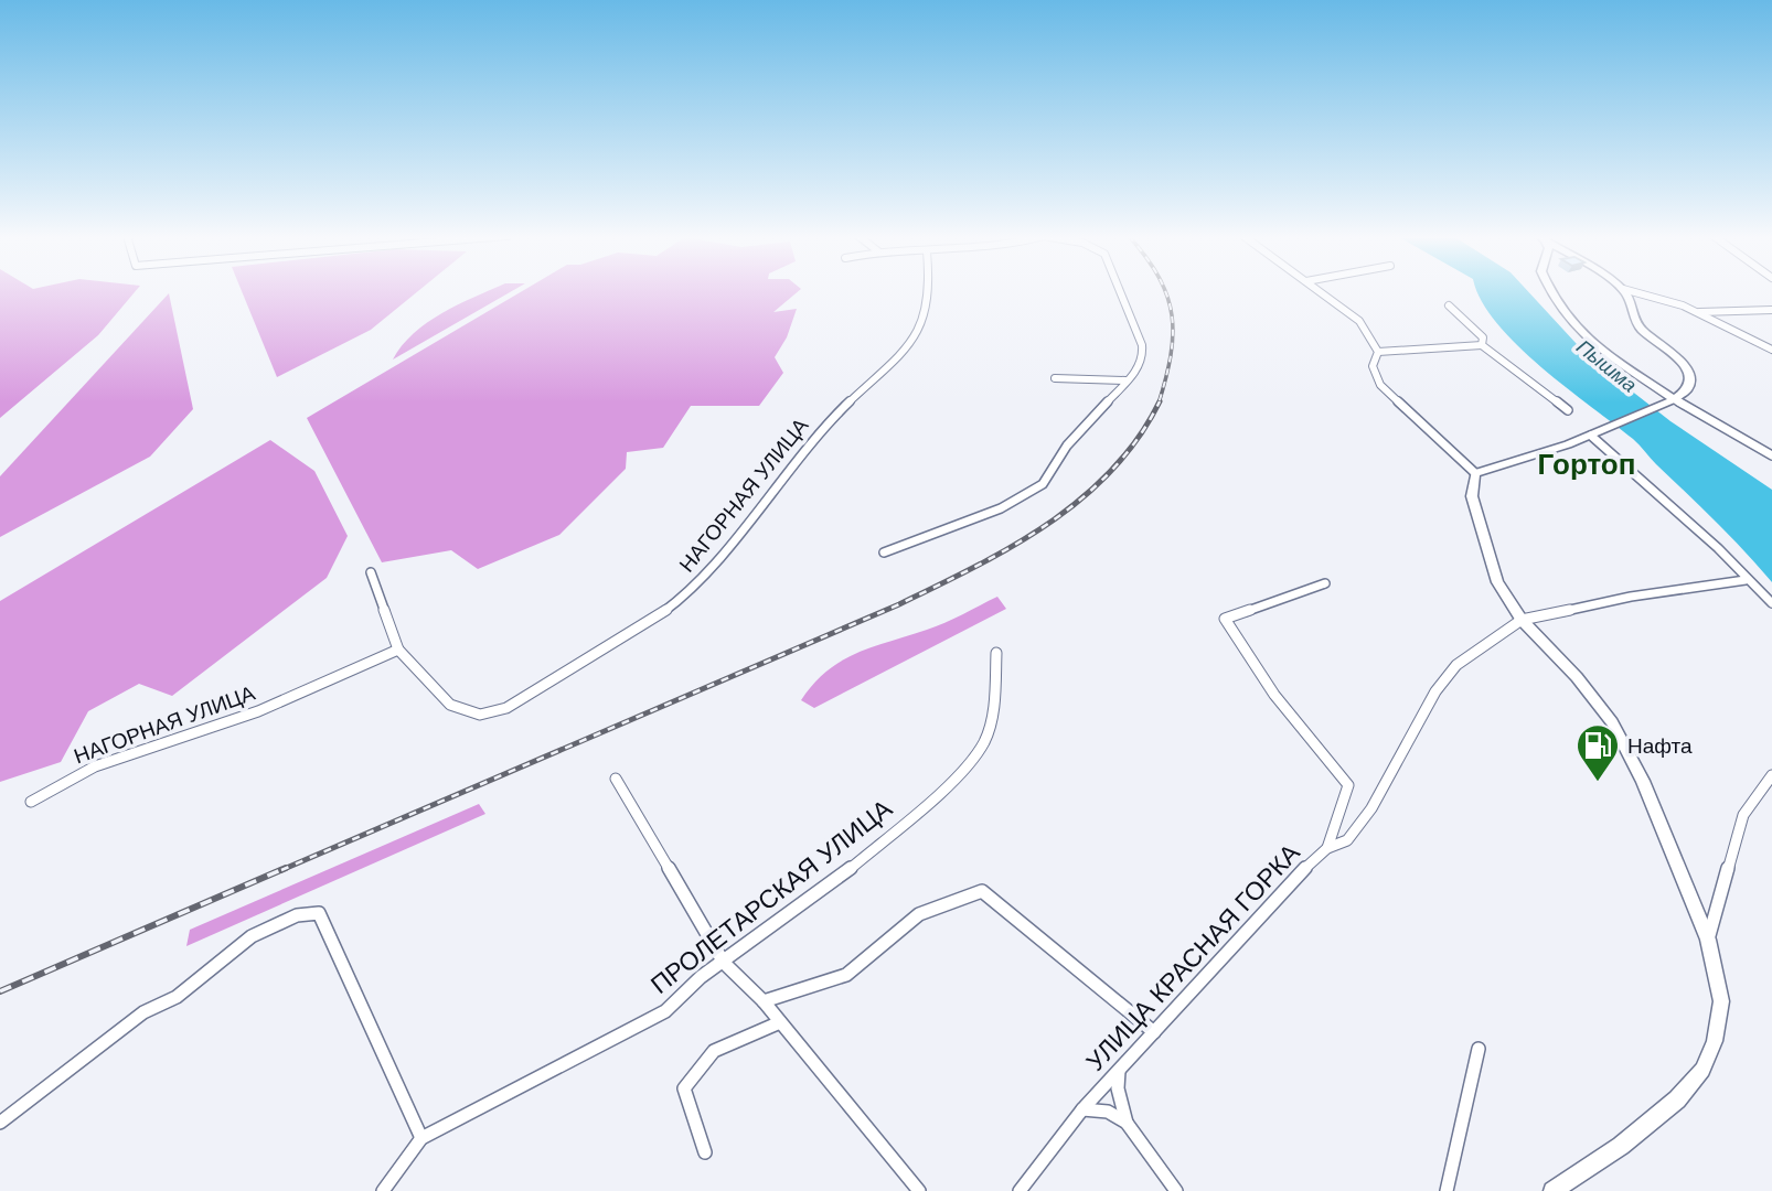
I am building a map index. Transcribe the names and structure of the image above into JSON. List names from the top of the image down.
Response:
{
  "streets": {
    "street": ["НАГОРНАЯ УЛИЦА", "ПРОЛЕТАРСКАЯ УЛИЦА", "УЛИЦА КРАСНАЯ ГОРКА"]
  },
  "districts": ["Гортоп"],
  "water": ["Пышма"],
  "places": {
    "fuel station": ["Нафта"]
  }
}
